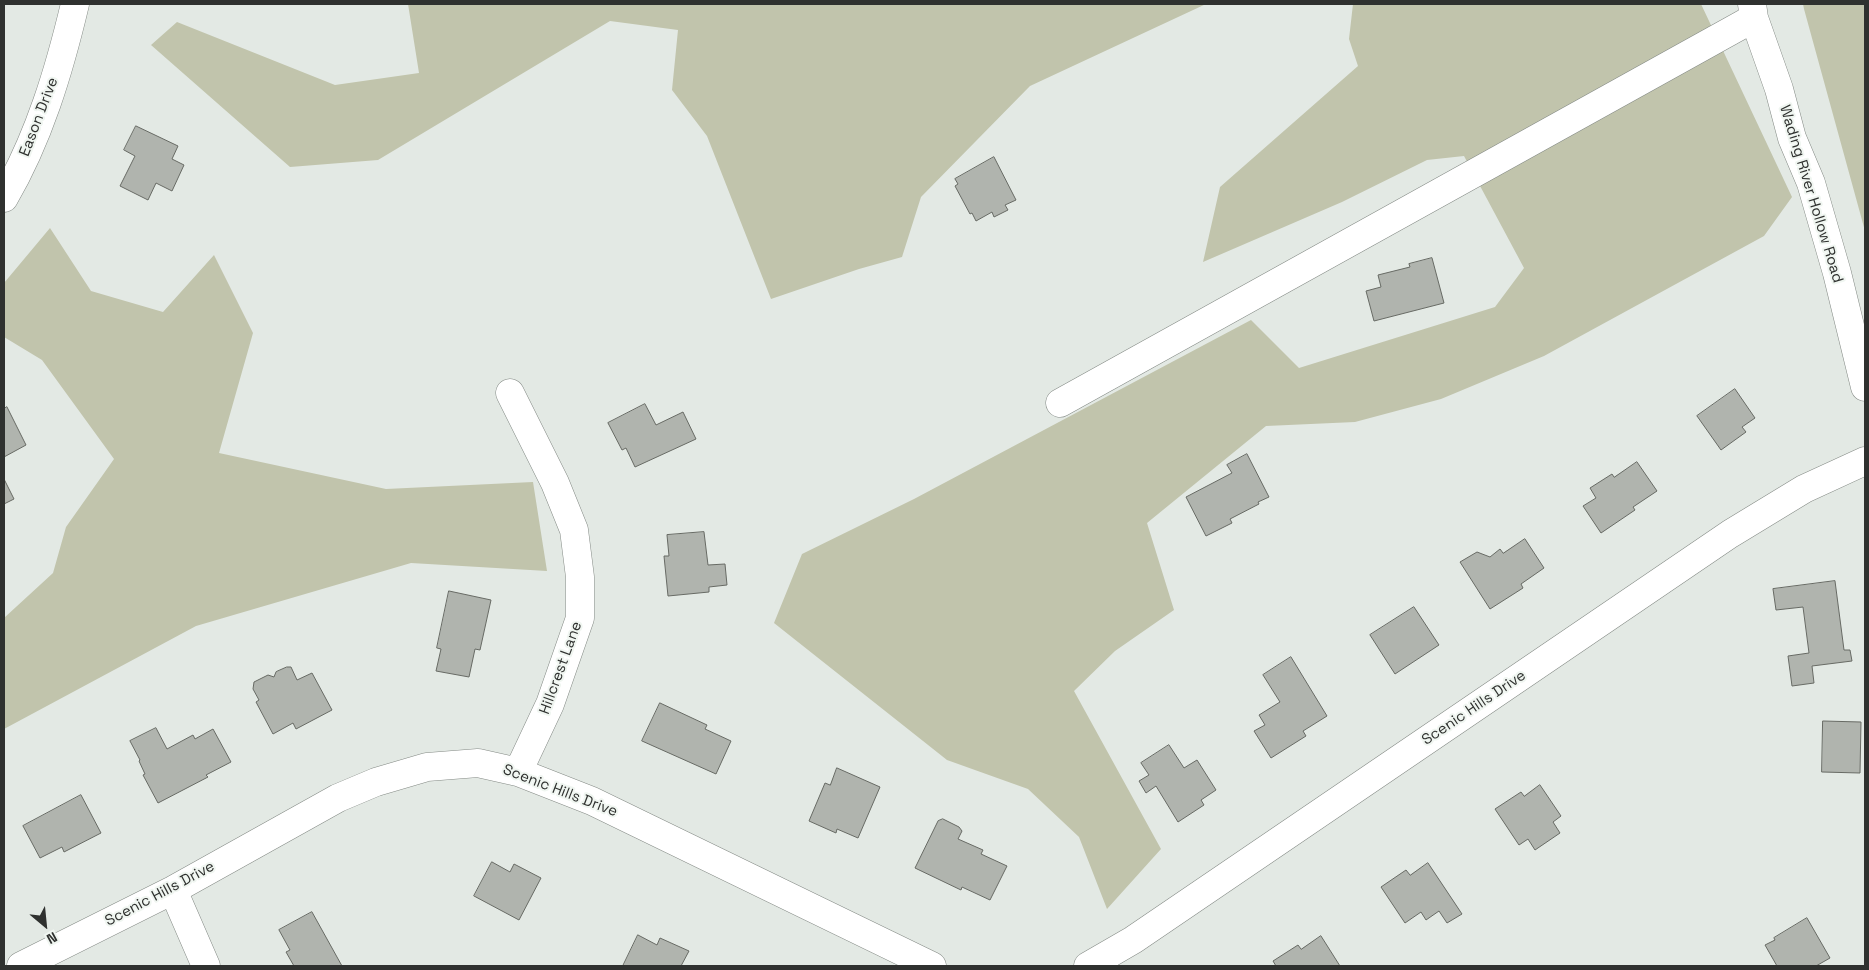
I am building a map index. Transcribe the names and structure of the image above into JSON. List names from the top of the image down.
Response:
{
  "streets": {
    "street": [
      "Eason Drive",
      "Wading River Hollow Road",
      "Hillcrest Lane",
      "Scenic Hills Drive"
    ]
  },
  "crossings": [
    ["Hillcrest Lane", "Scenic Hills Drive"]
  ],
  "north": "bottom right"
}
